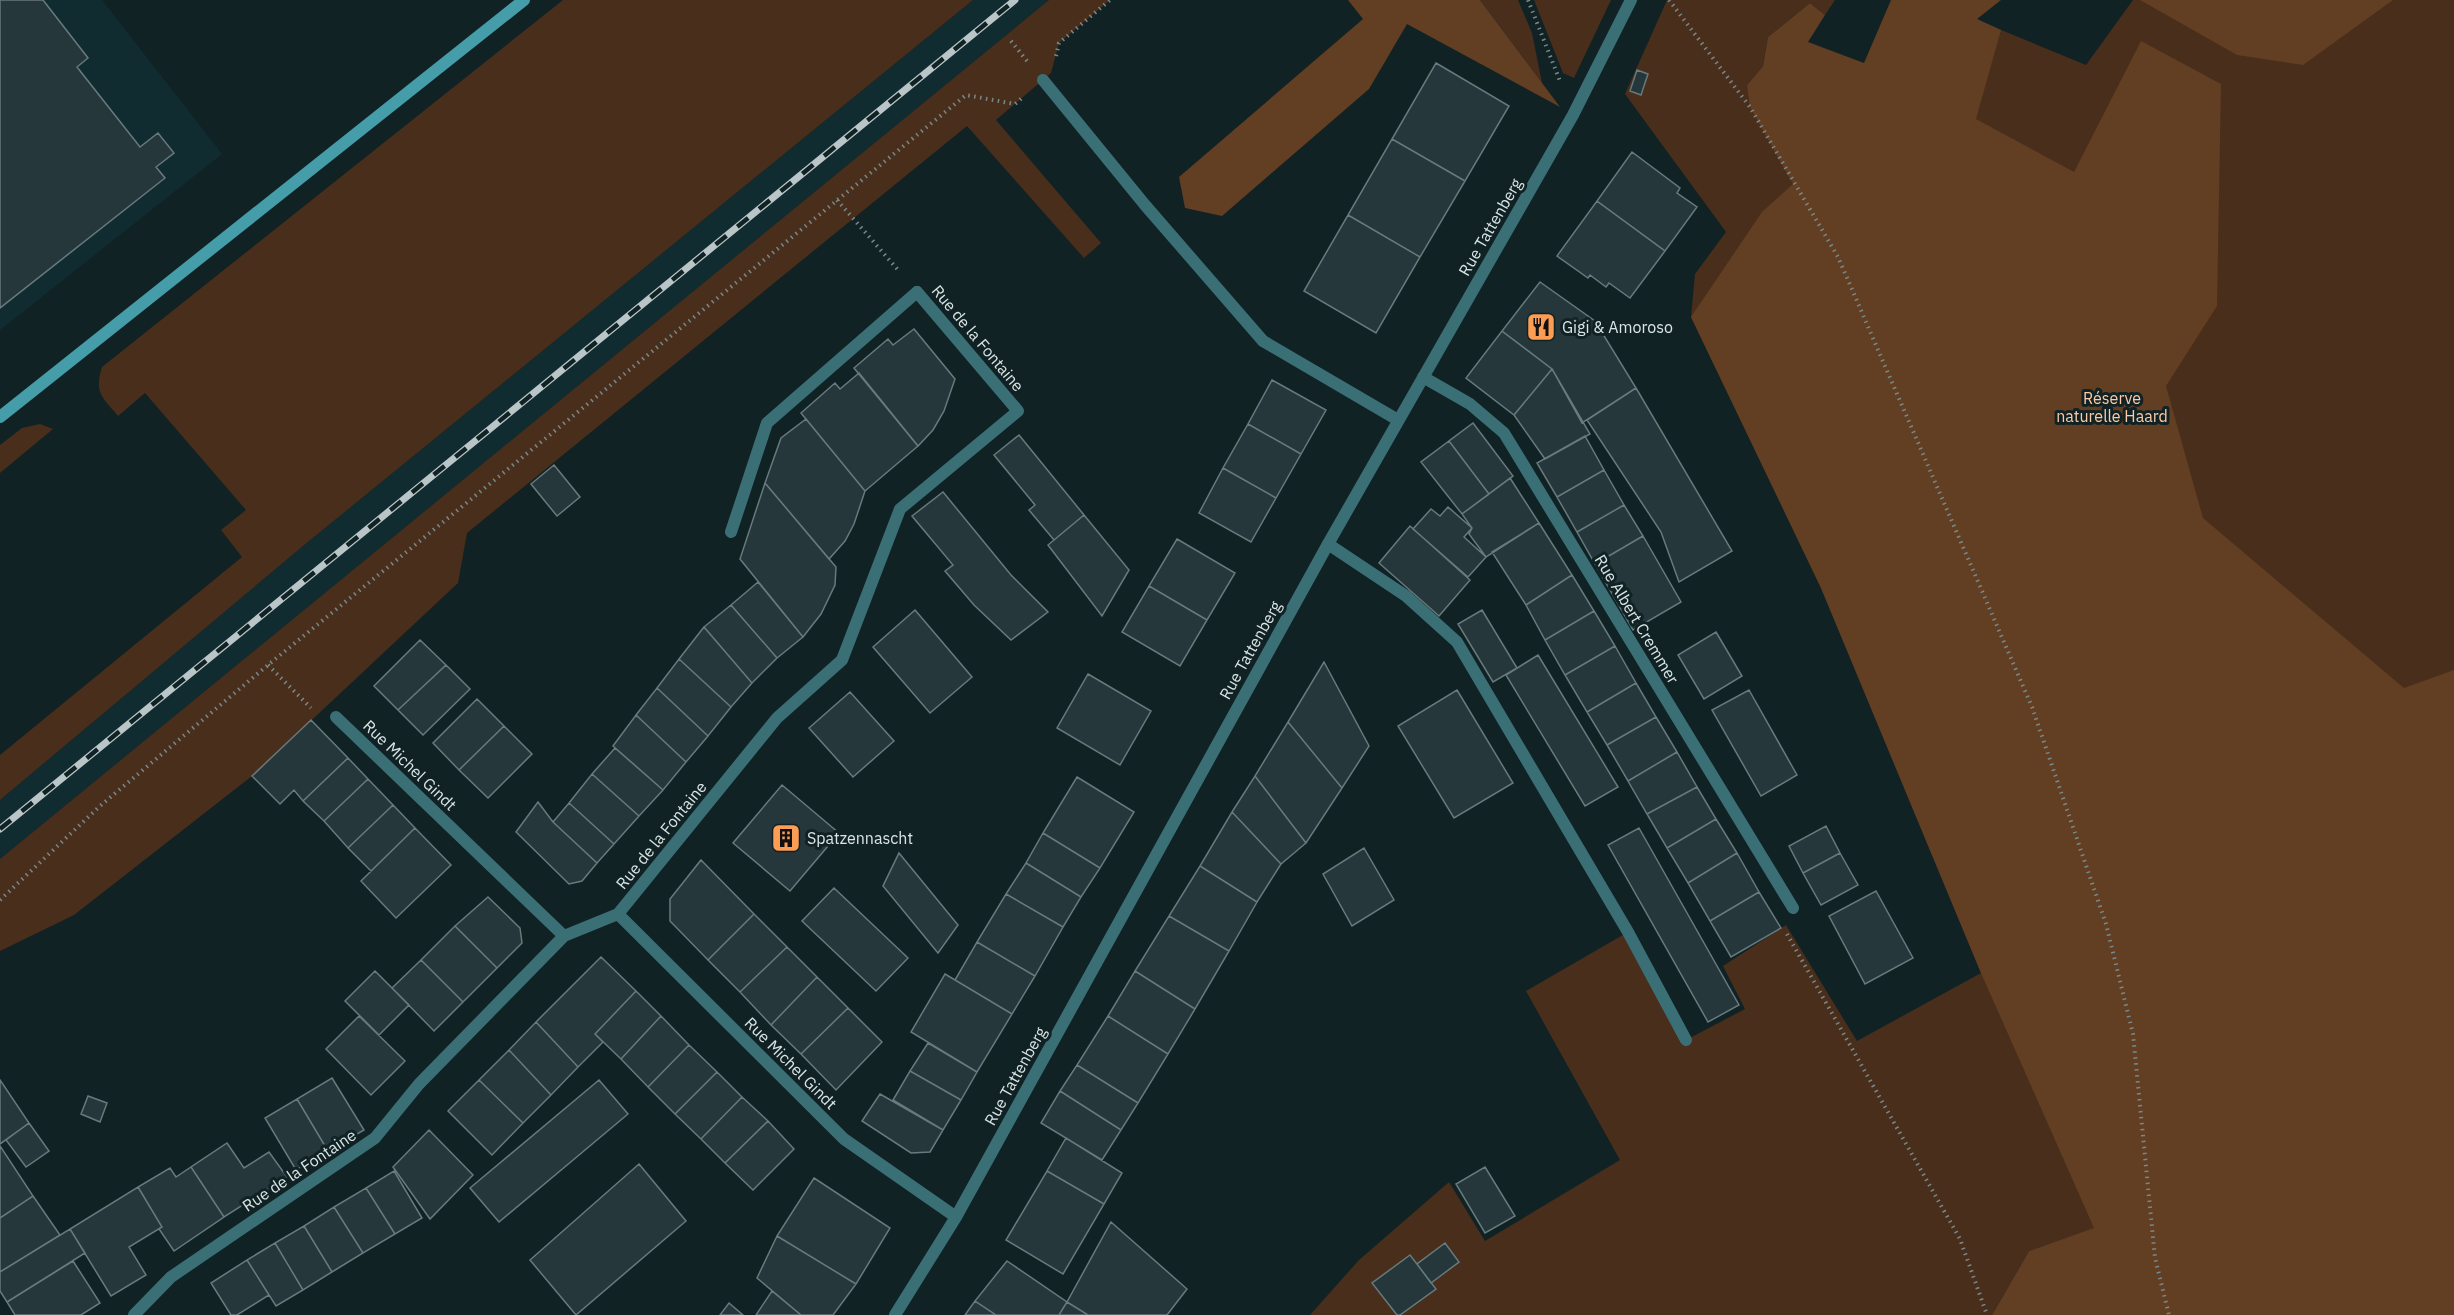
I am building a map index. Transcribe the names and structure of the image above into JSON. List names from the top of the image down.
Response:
{
  "streets": {
    "street": [
      "Rue Tattenberg",
      "Rue de la Fontaine",
      "Rue Albert Cremmer",
      "Rue Michel Gindt"
    ]
  },
  "crossings": [
    ["Rue Tattenberg", "Rue Albert Cremmer"],
    ["Rue Tattenberg", "Rue Michel Gindt"],
    ["Rue de la Fontaine", "Rue Michel Gindt"]
  ],
  "parks": ["Réserve naturelle Haard"],
  "places": {
    "restaurant": ["Gigi & Amoroso"],
    "building": ["Spatzennascht"]
  }
}
